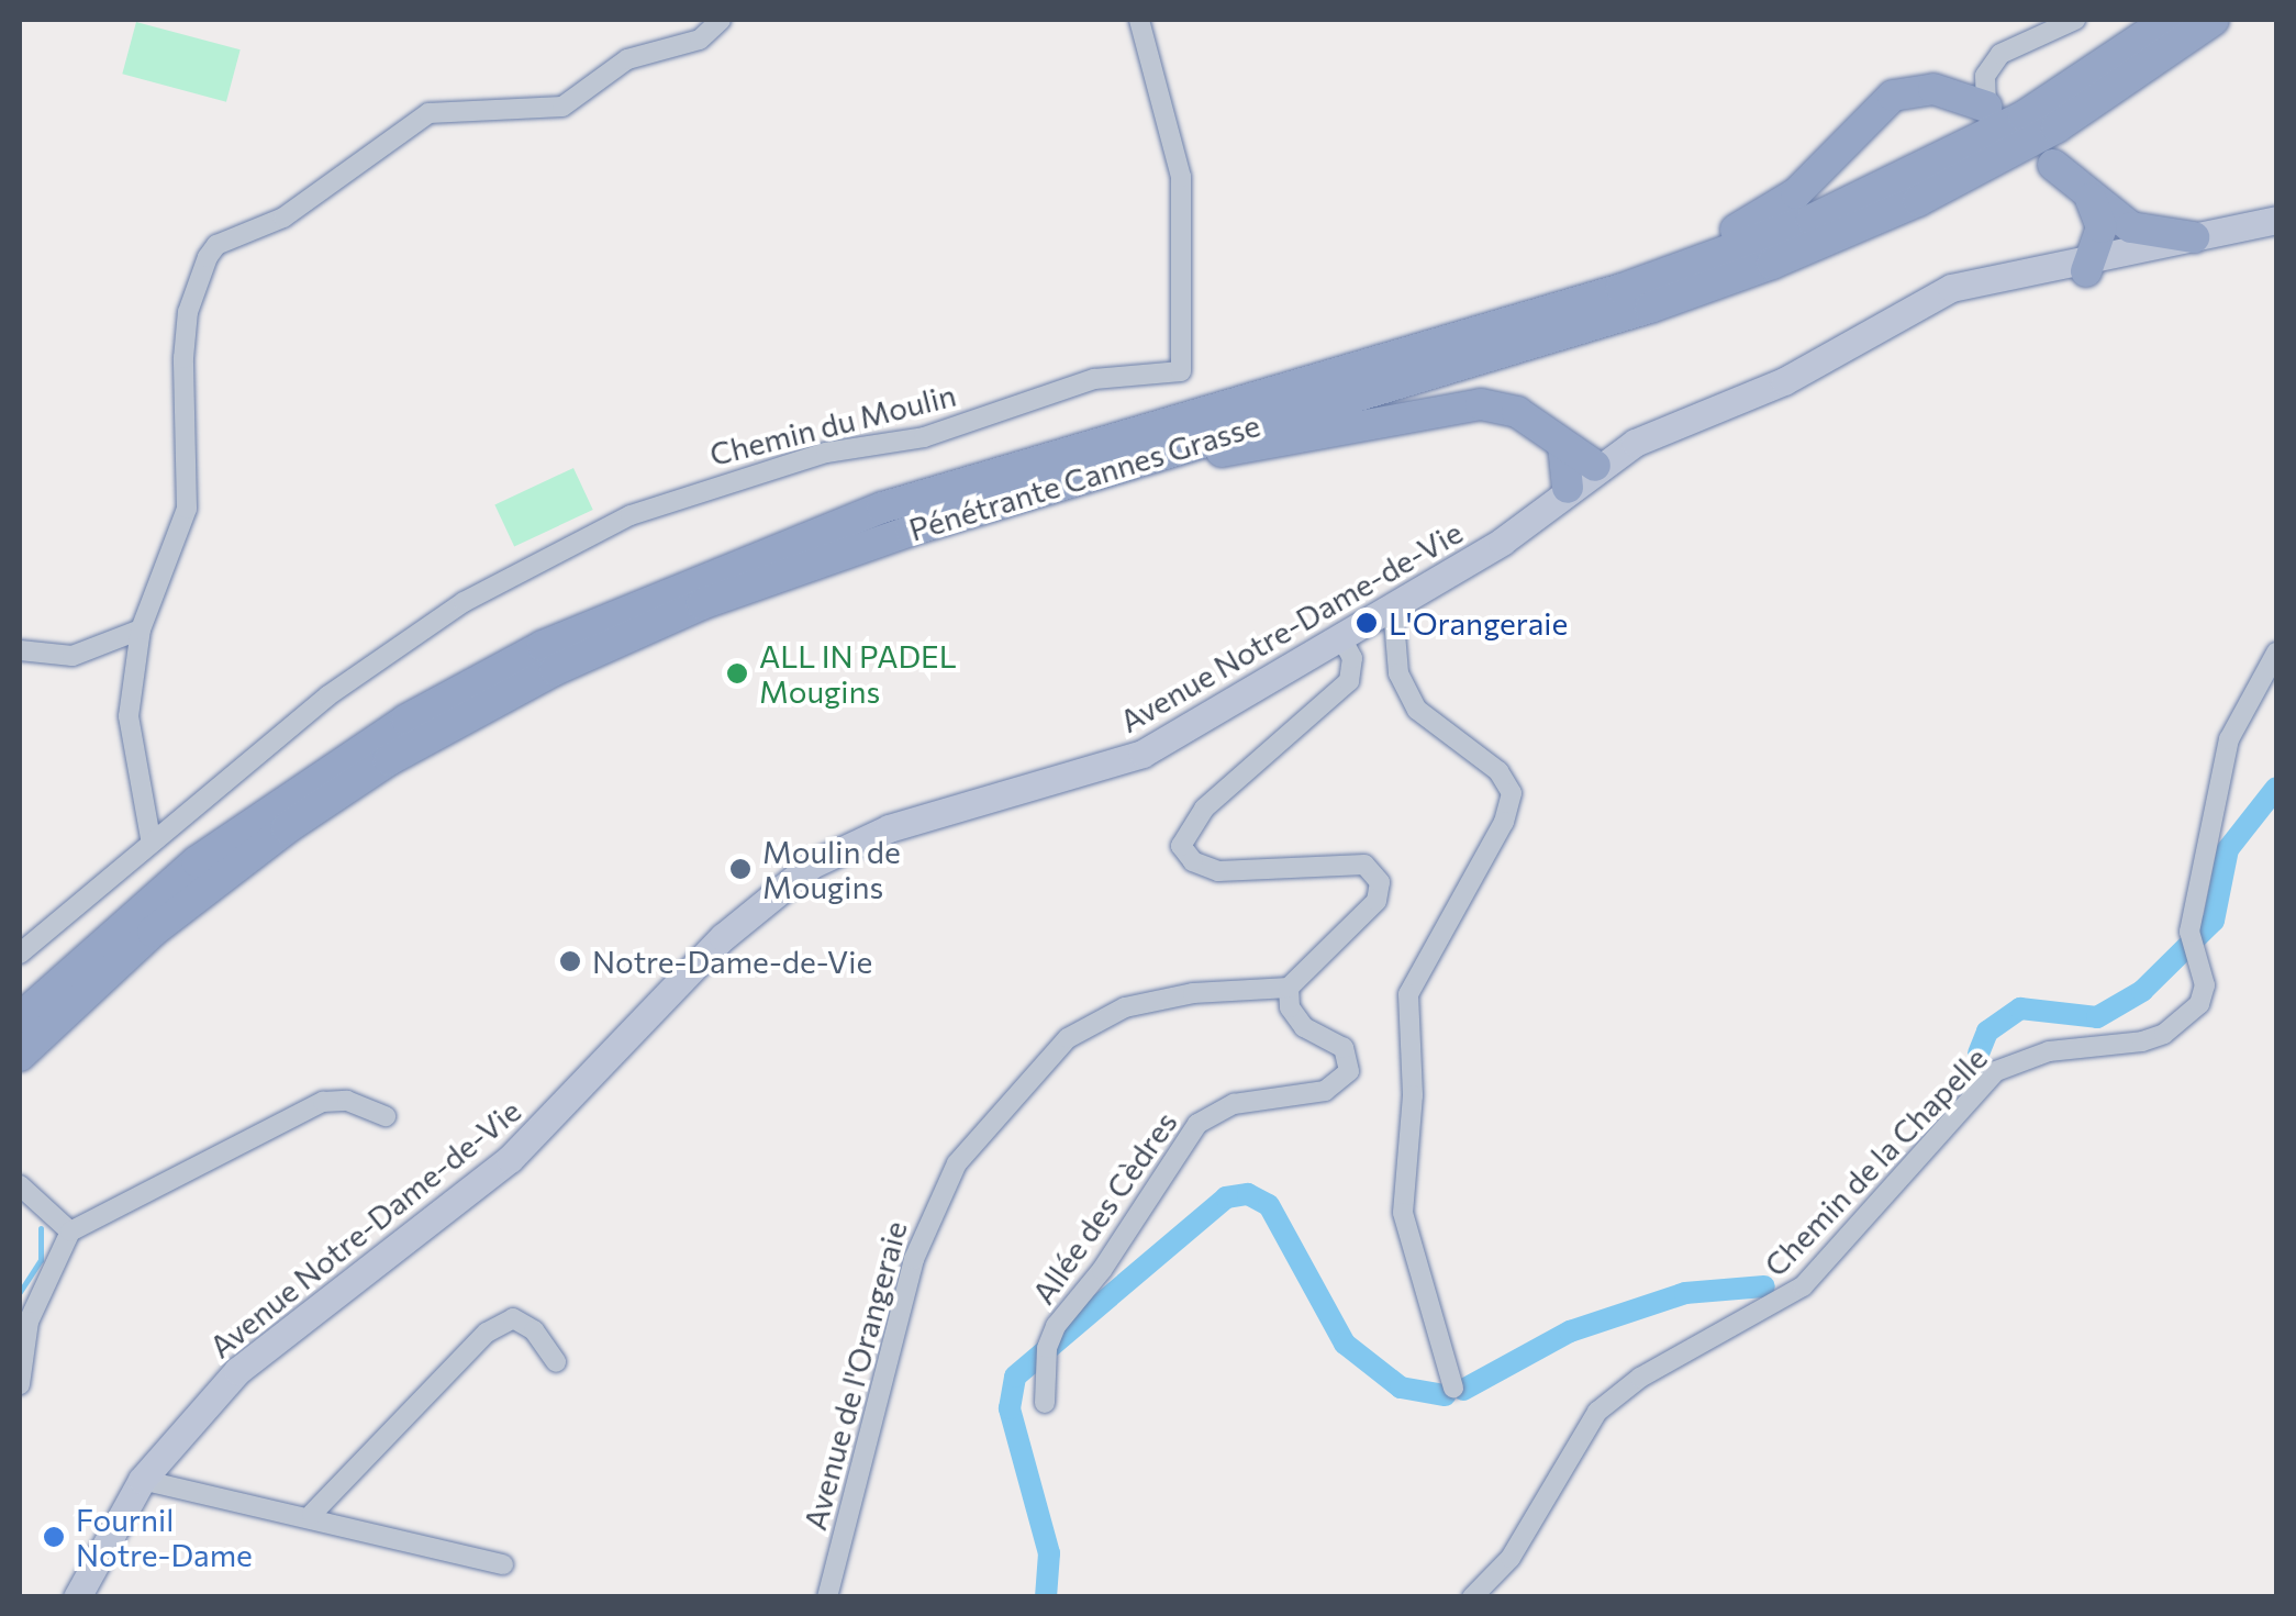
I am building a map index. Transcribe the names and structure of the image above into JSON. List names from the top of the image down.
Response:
{
  "streets": {
    "highway": ["Pénétrante Cannes Grasse"],
    "main road": ["Avenue Notre-Dame-de-Vie"],
    "street": [
      "Chemin du Moulin",
      "Chemin de la Chapelle",
      "Allée des Cèdres",
      "Avenue de l'Orangeraie"
    ]
  },
  "crossings": [
    ["Allée des Cèdres", "Avenue de l'Orangeraie"]
  ],
  "places": [
    "L'Orangeraie",
    "ALL IN PADEL Mougins",
    "Moulin de Mougins",
    "Notre-Dame-de-Vie",
    "Fournil Notre-Dame"
  ]
}
